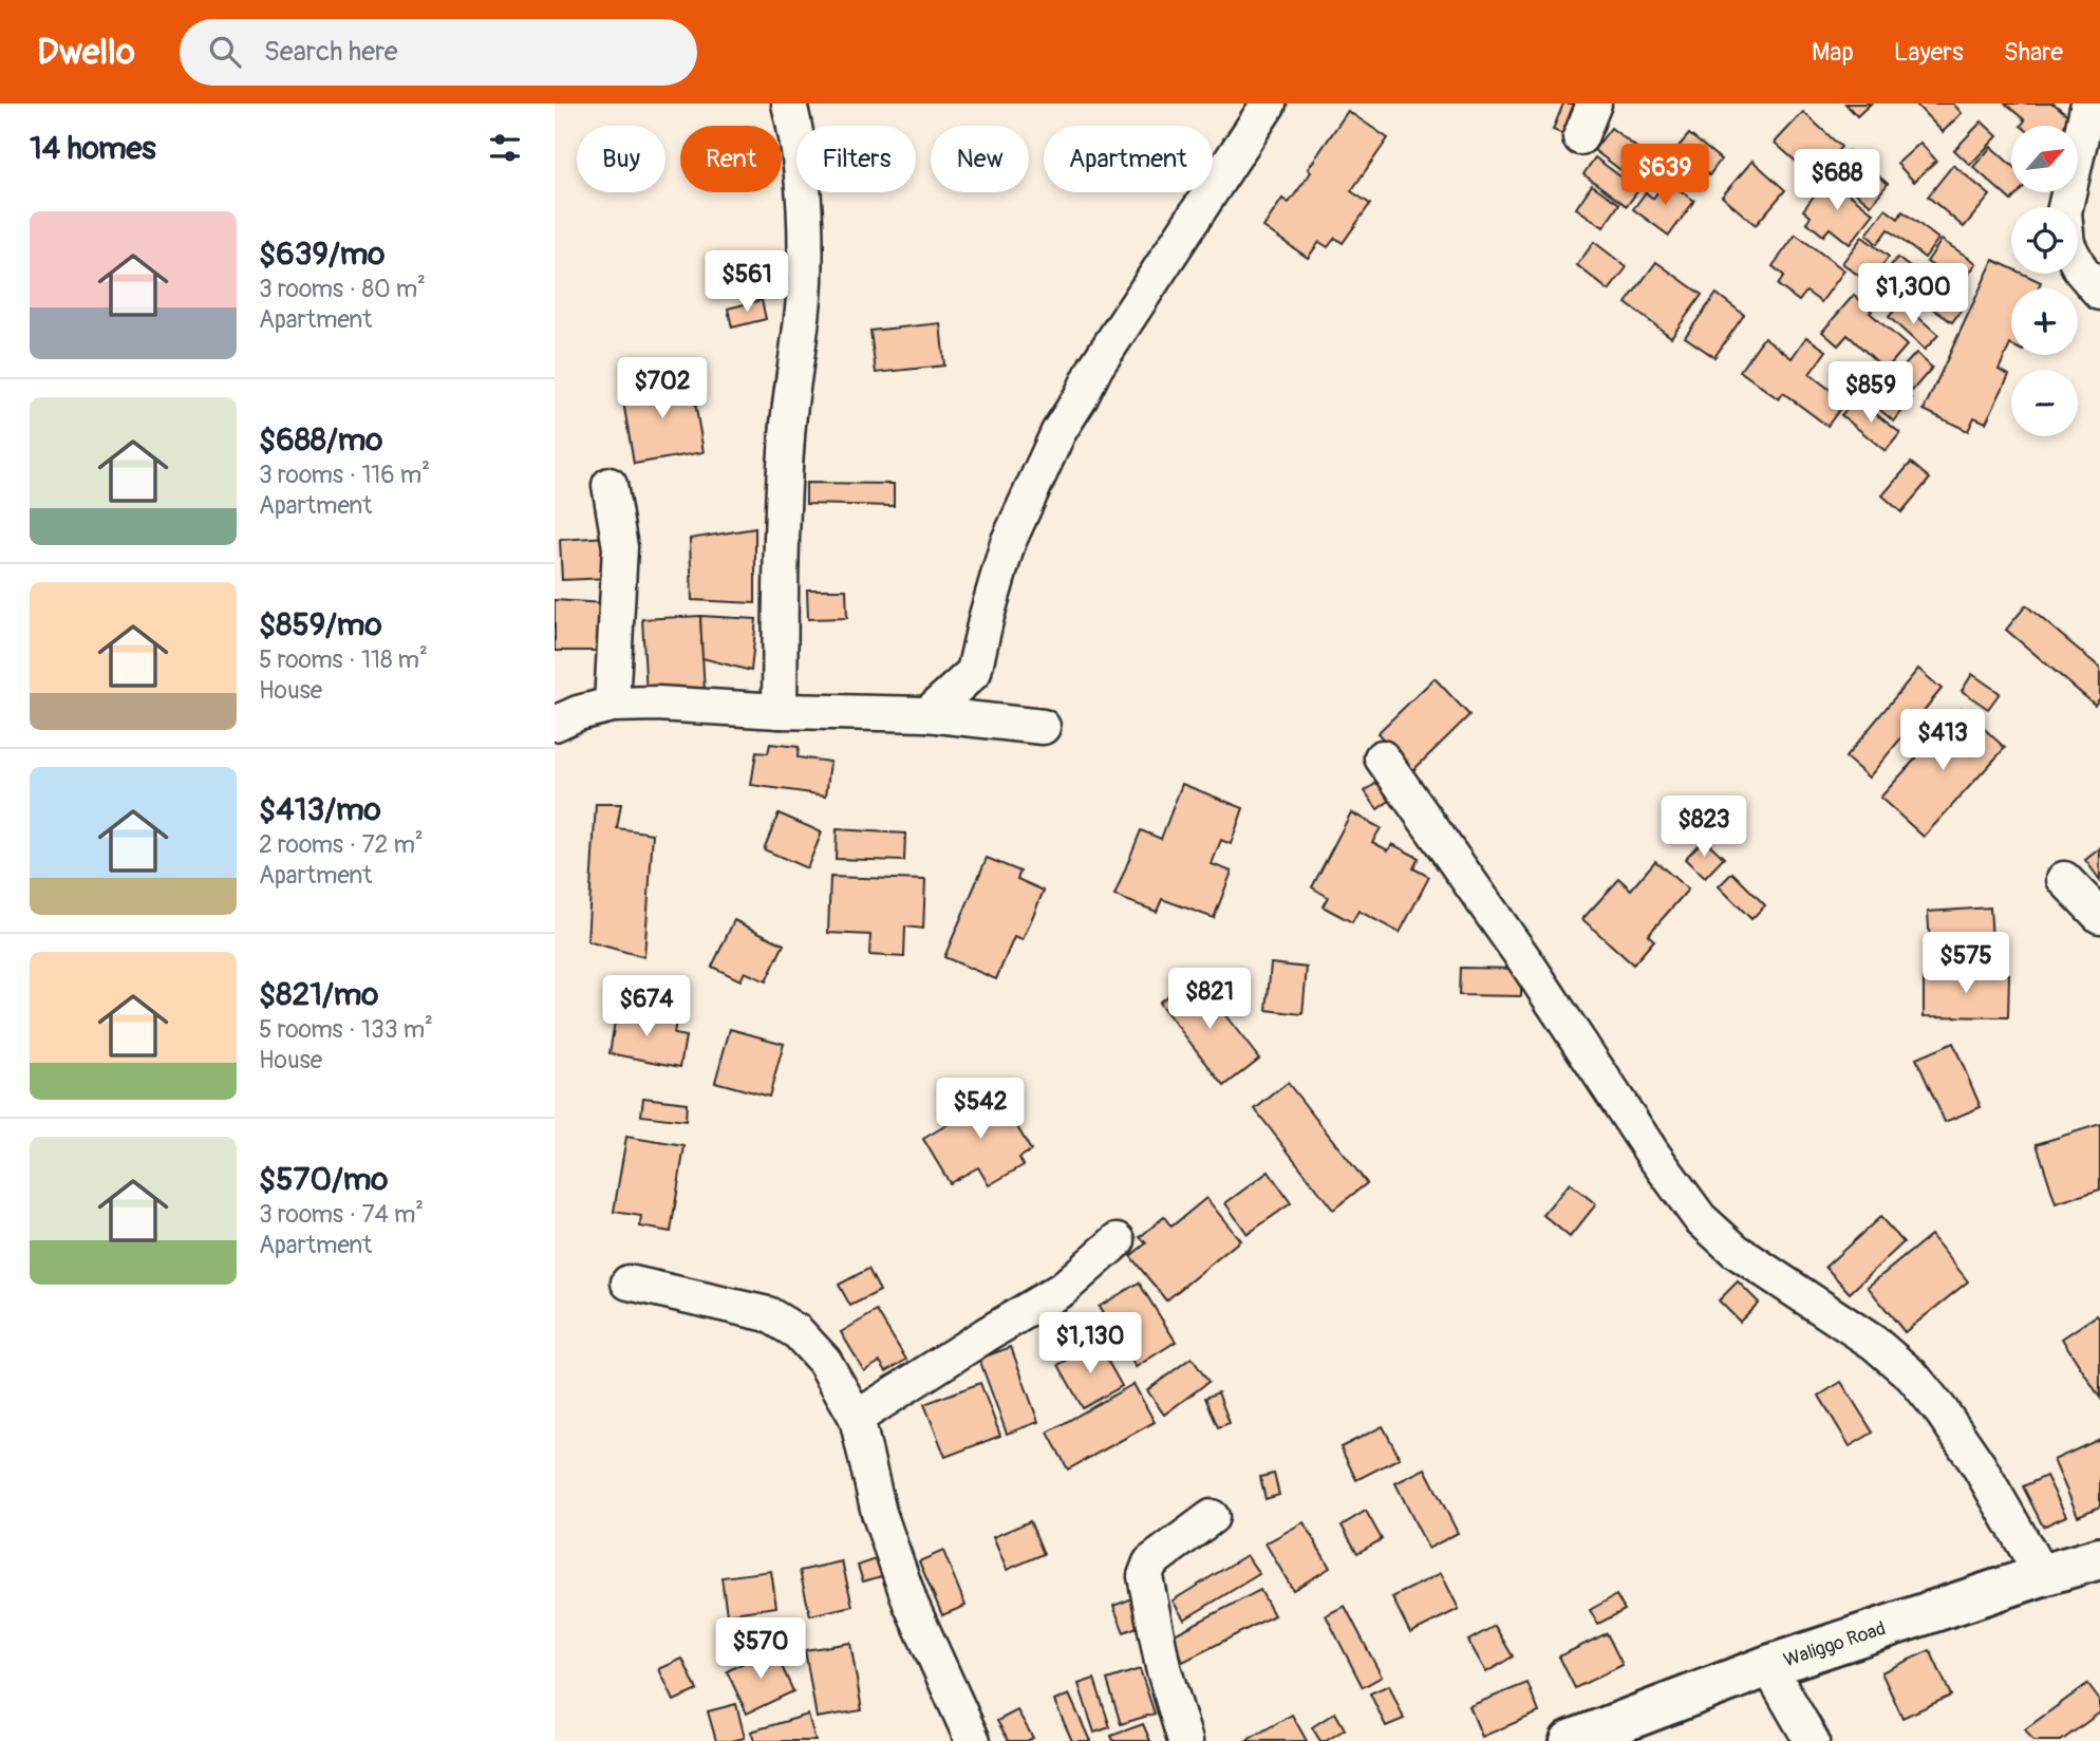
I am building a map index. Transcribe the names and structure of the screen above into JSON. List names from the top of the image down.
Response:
{
  "streets": {
    "street": ["Waliggo Road"]
  },
  "north": "top right",
  "page": {
    "header": "Dwello",
    "search": "Search here",
    "nav": ["Map", "Layers", "Share"],
    "heading": "14 homes",
    "map_buttons": ["+", "−"],
    "chip": [
      "Buy",
      "Rent",
      "Filters",
      "New",
      "Apartment"
    ],
    "price": [
      "$639",
      "$688",
      "$561",
      "$1,300",
      "$702",
      "$859",
      "$413",
      "$823",
      "$575",
      "$821",
      "$674",
      "$542",
      "$1,130",
      "$570"
    ],
    "list": [
      {
        "name": "$639/mo",
        "note": "3 rooms · 80 m² · Apartment"
      },
      {
        "name": "$688/mo",
        "note": "3 rooms · 116 m² · Apartment"
      },
      {
        "name": "$859/mo",
        "note": "5 rooms · 118 m² · House"
      },
      {
        "name": "$413/mo",
        "note": "2 rooms · 72 m² · Apartment"
      },
      {
        "name": "$821/mo",
        "note": "5 rooms · 133 m² · House"
      },
      {
        "name": "$570/mo",
        "note": "3 rooms · 74 m² · Apartment"
      }
    ]
  }
}
